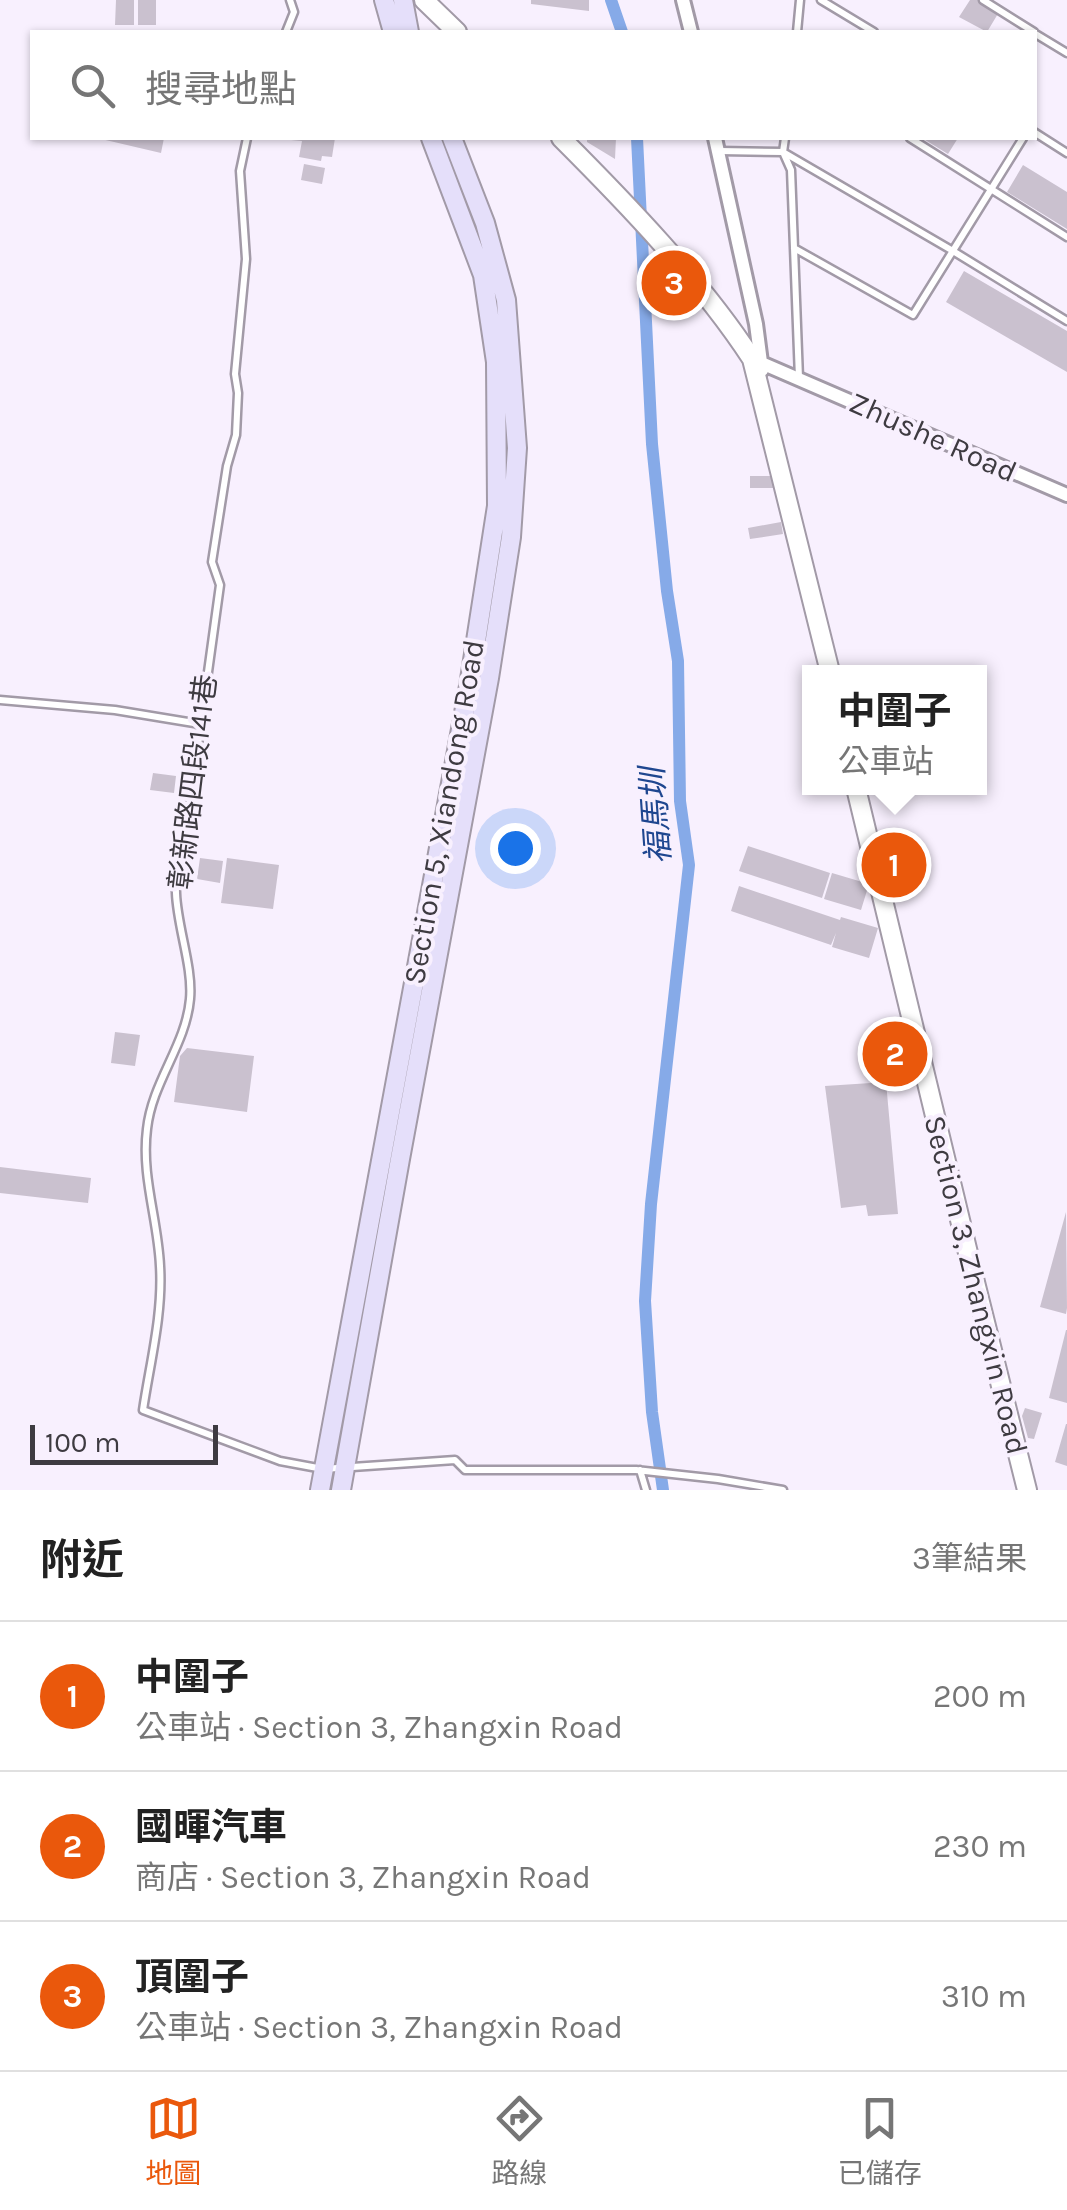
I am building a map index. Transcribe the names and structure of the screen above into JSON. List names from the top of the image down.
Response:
{
  "streets": {
    "main road": ["Section 5, Xiandong Road"],
    "street": ["Zhushe Road", "Section 3, Zhangxin Road"],
    "lane": ["彰新路四段141巷"]
  },
  "crossings": [
    ["彰新路四段141巷", "Section 5, Xiandong Road"]
  ],
  "water": ["福馬圳"],
  "scale_bar": "100 m",
  "page": {
    "search": "搜尋地點",
    "pins": ["3", "1", "2"],
    "popup": ["中圍子", "公車站"],
    "scale": "100 m",
    "heading": ["附近", "3筆結果"],
    "list": [
      {
        "mark": "1",
        "name": "中圍子",
        "note": "公車站 · Section 3, Zhangxin Road",
        "value": "200 m"
      },
      {
        "mark": "2",
        "name": "國暉汽車",
        "note": "商店 · Section 3, Zhangxin Road",
        "value": "230 m"
      },
      {
        "mark": "3",
        "name": "頂圍子",
        "note": "公車站 · Section 3, Zhangxin Road",
        "value": "310 m"
      }
    ],
    "nav": ["地圖", "路線", "已儲存"]
  }
}
